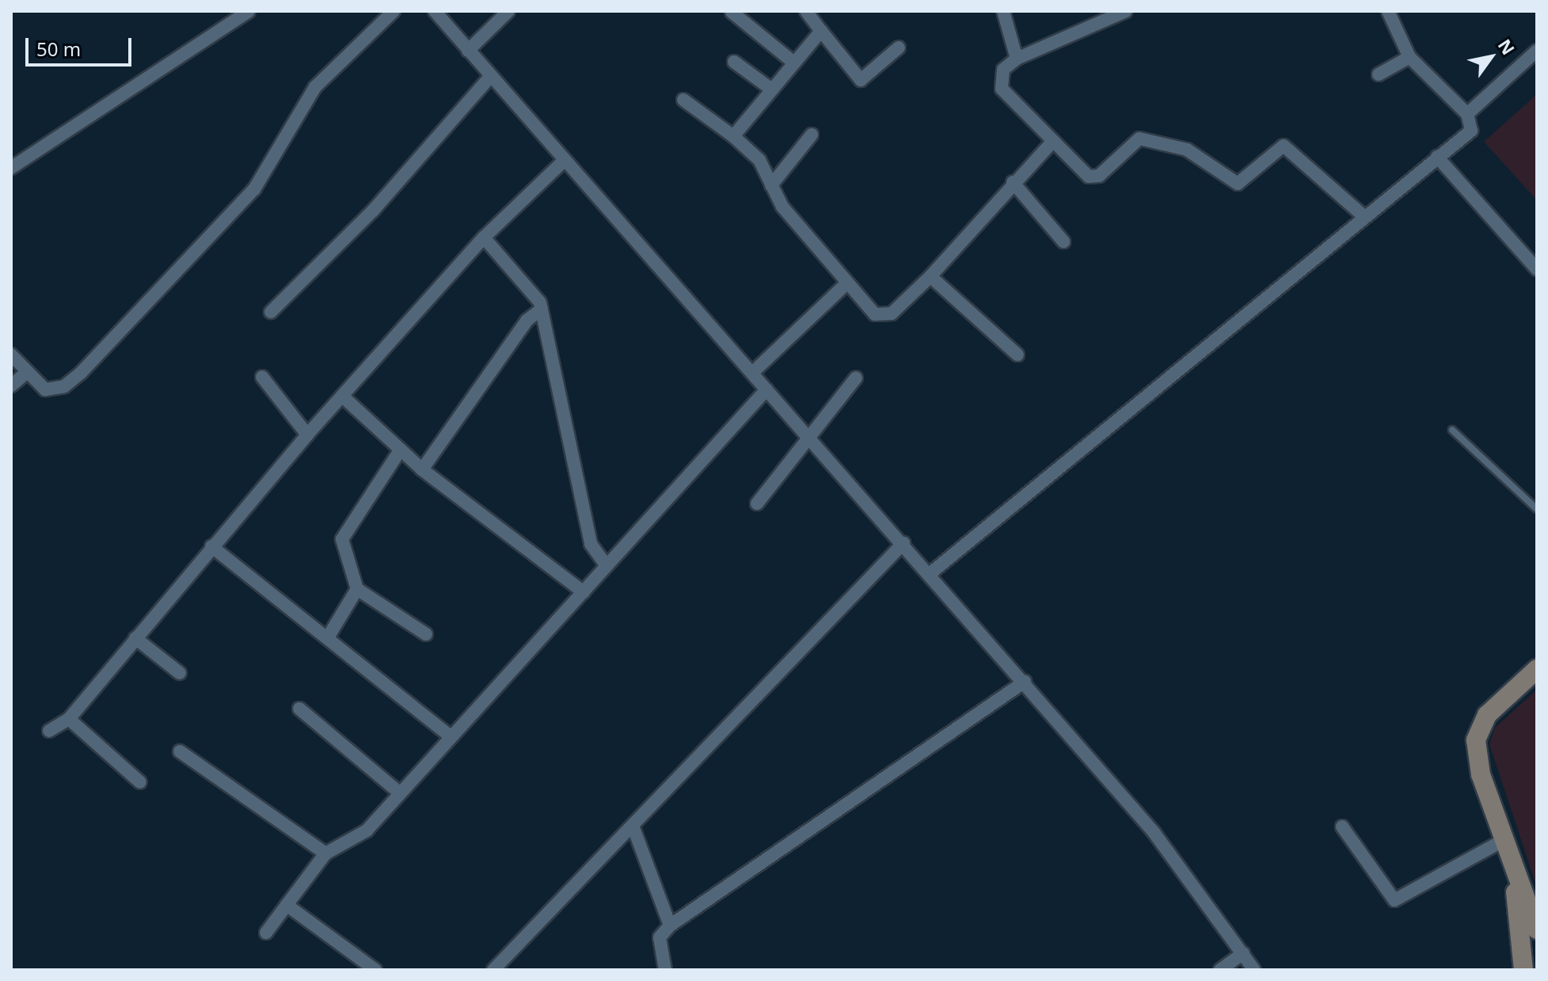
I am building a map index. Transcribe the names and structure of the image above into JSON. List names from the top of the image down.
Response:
{
  "scale_bar": "50 m",
  "north": "top right"
}
